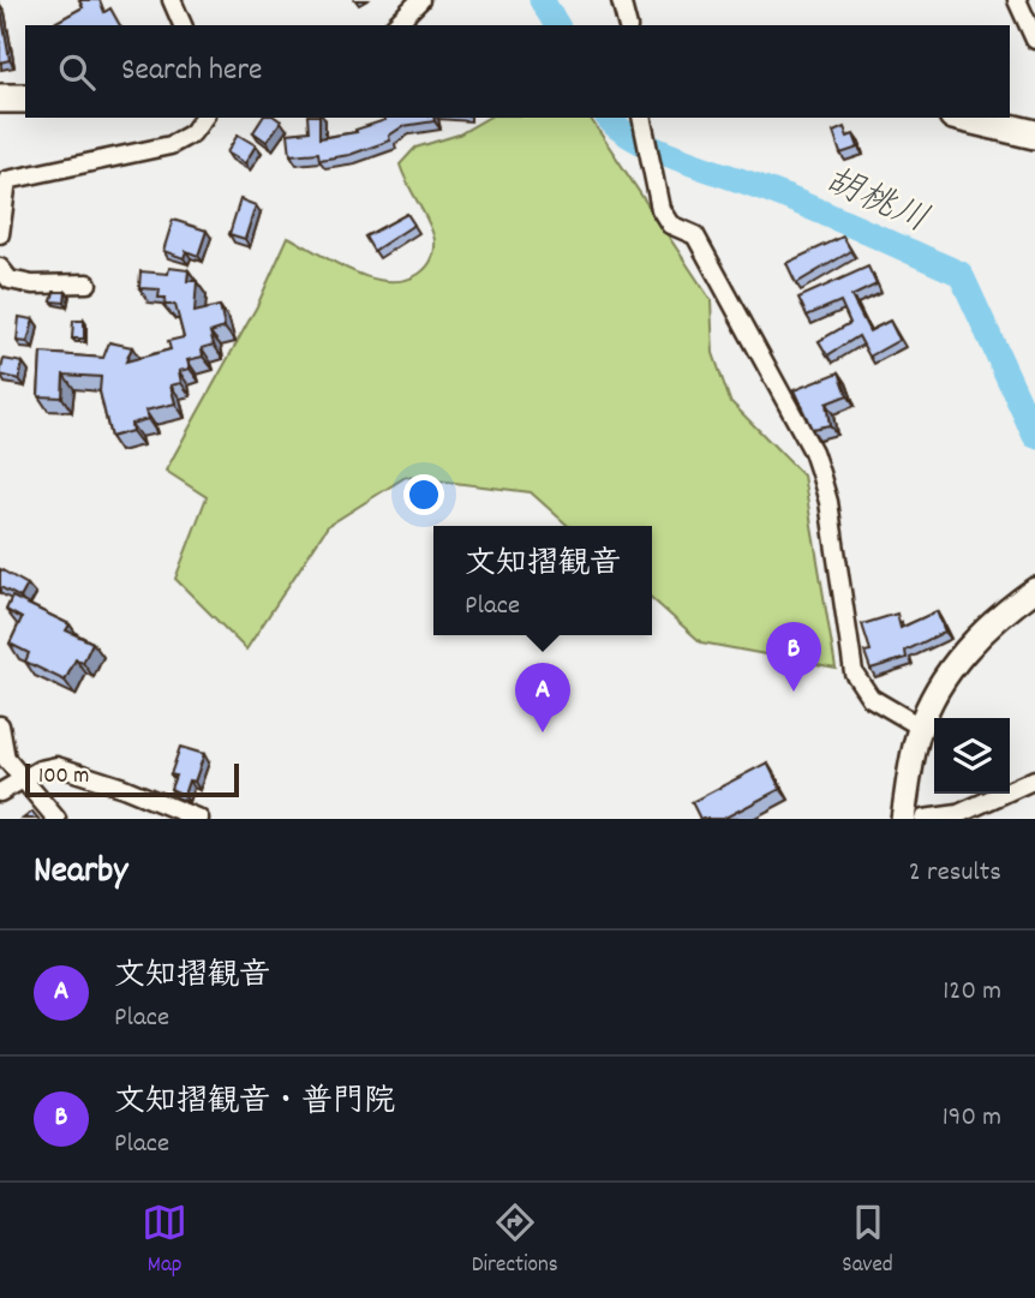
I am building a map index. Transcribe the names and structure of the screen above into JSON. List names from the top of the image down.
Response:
{
  "water": ["胡桃川"],
  "scale_bar": "100 m",
  "page": {
    "search": "Search here",
    "popup": ["文知摺観音", "Place"],
    "pins": ["B", "A"],
    "scale": "100 m",
    "heading": ["Nearby", "2 results"],
    "list": [
      {
        "mark": "A",
        "name": "文知摺観音",
        "note": "Place",
        "value": "120 m"
      },
      {
        "mark": "B",
        "name": "文知摺観音・普門院",
        "note": "Place",
        "value": "190 m"
      }
    ],
    "nav": ["Map", "Directions", "Saved"]
  }
}
